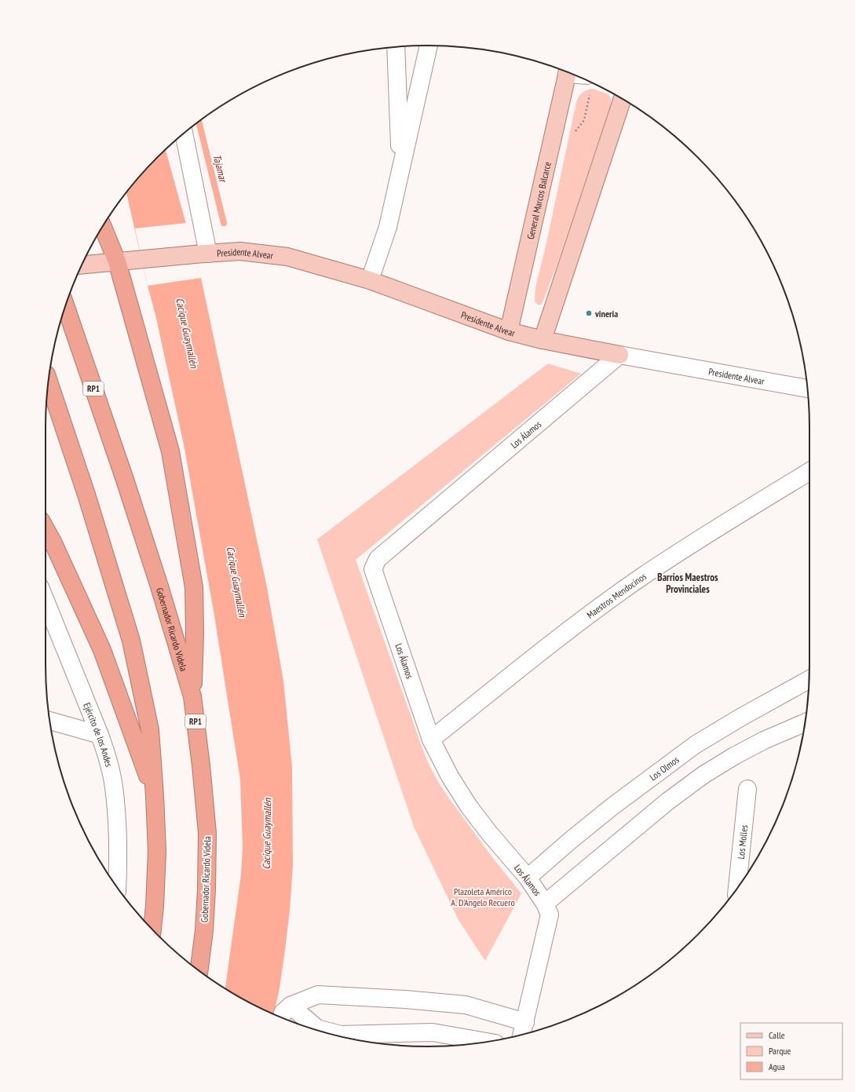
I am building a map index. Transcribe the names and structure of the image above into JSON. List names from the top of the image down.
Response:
{
  "streets": {
    "highway": ["RP1", "Gobernador Ricardo Videla"],
    "main road": ["General Marcos Balcarce", "Presidente Alvear"],
    "street": [
      "Los Álamos",
      "Maestros Mendocinos",
      "Ejército de los Andes",
      "Los Olmos",
      "Los Molles"
    ]
  },
  "crossings": [
    ["General Marcos Balcarce", "Presidente Alvear"],
    ["Presidente Alvear", "Los Álamos"],
    ["Los Álamos", "Maestros Mendocinos"],
    ["Los Álamos", "Los Olmos"]
  ],
  "districts": ["Barrios Maestros Provinciales"],
  "water": ["Tajamar", "Cacique Guaymallén"],
  "parks": ["Plazoleta Américo A. D'Angelo Recuero"],
  "places": ["vineria"],
  "legend": ["Calle", "Parque", "Agua"]
}
